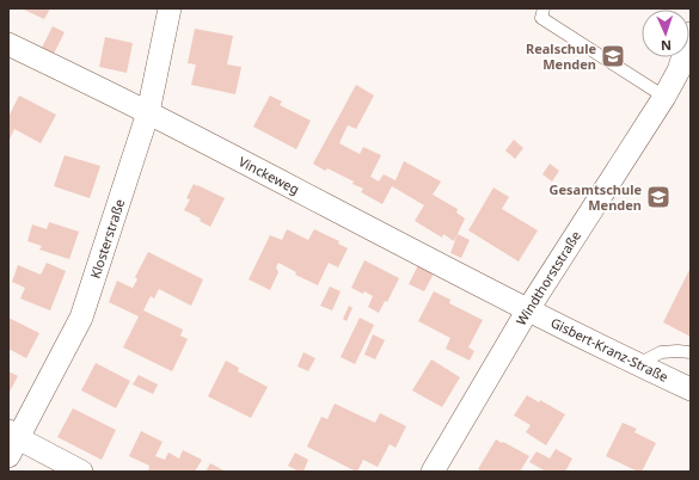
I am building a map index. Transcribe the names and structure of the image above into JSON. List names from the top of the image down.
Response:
{
  "streets": {
    "street": [
      "Vinckeweg",
      "Klosterstraße",
      "Windthorststraße",
      "Gisbert-Kranz-Straße"
    ]
  },
  "crossings": [
    ["Vinckeweg", "Klosterstraße"],
    ["Vinckeweg", "Windthorststraße"],
    ["Vinckeweg", "Gisbert-Kranz-Straße"],
    ["Windthorststraße", "Gisbert-Kranz-Straße"]
  ],
  "places": {
    "school or university": ["Realschule Menden", "Gesamtschule Menden"]
  },
  "north": "bottom"
}
